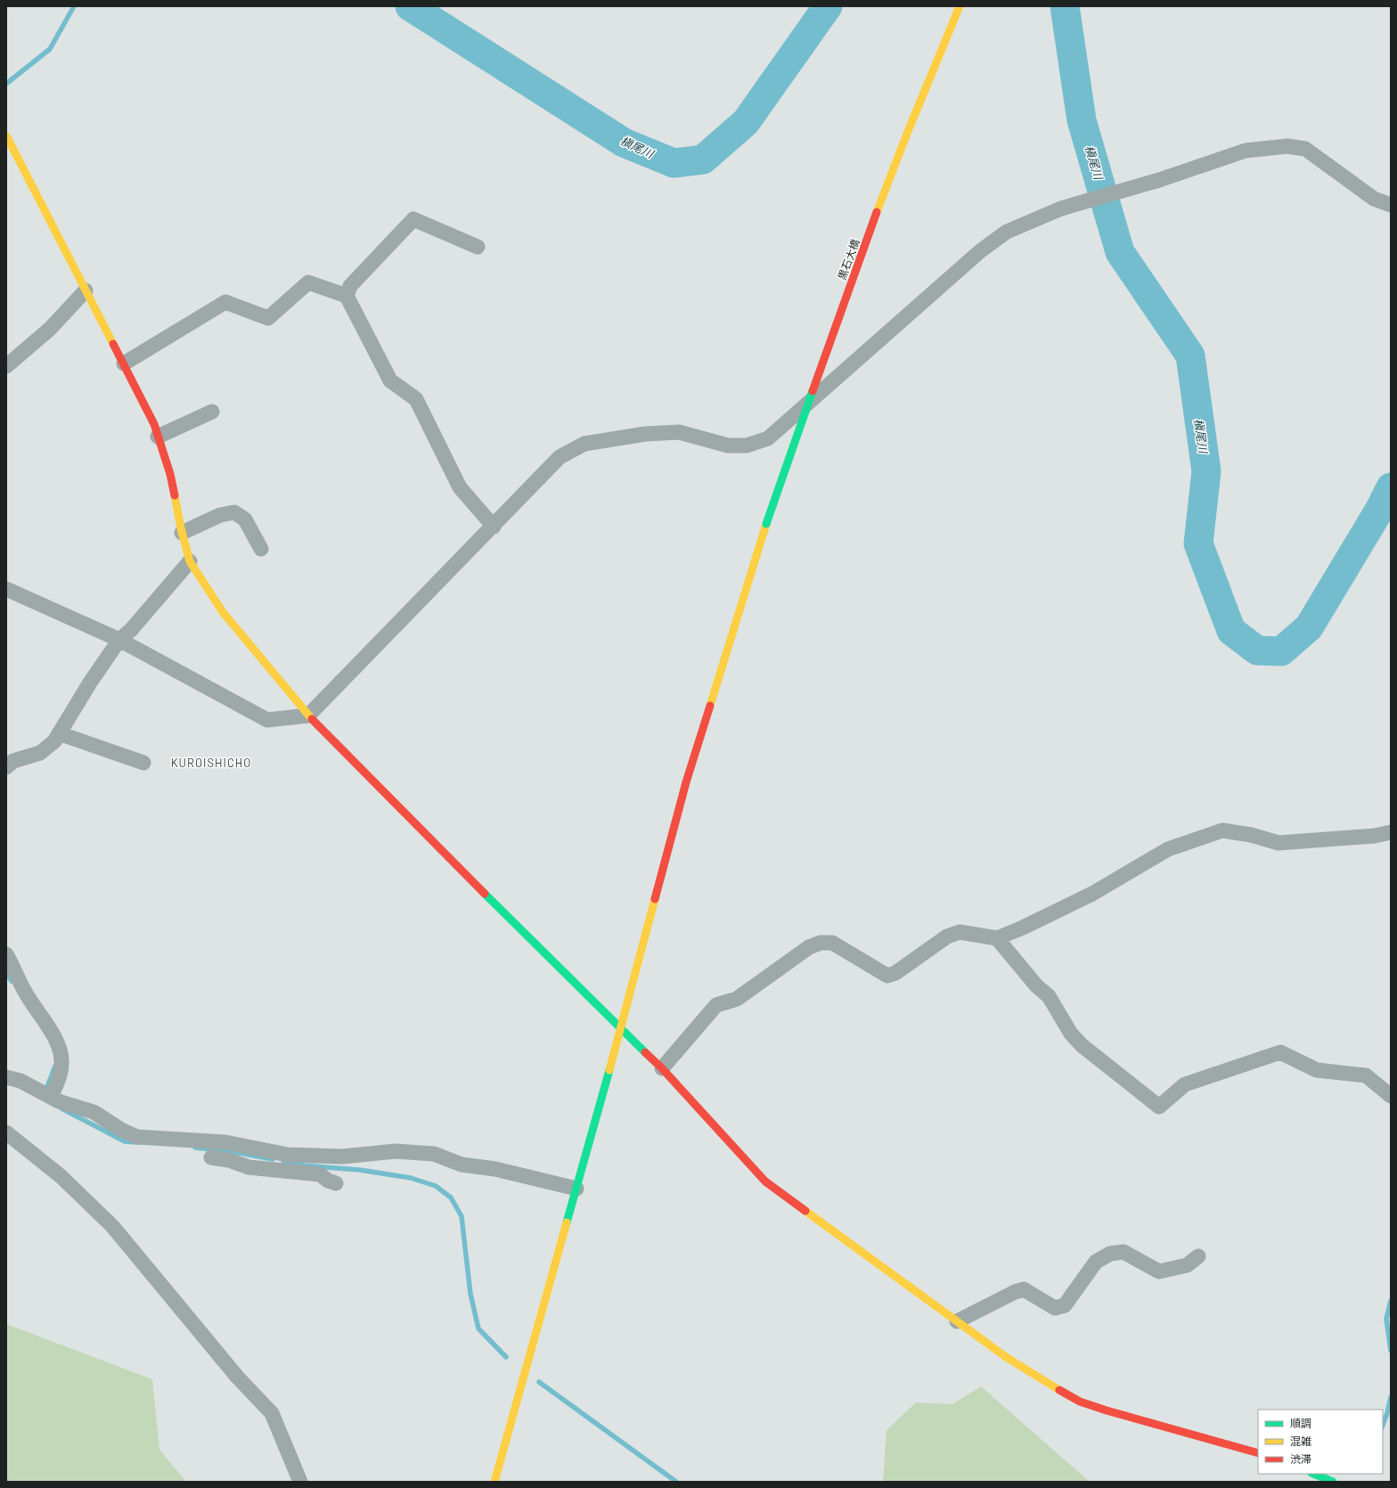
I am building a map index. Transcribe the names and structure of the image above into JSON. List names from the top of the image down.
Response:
{
  "streets": {
    "street": ["黒石大橋"]
  },
  "districts": ["KUROISHICHO"],
  "water": ["槇尾川"],
  "legend": ["順調", "混雑", "渋滞"]
}
